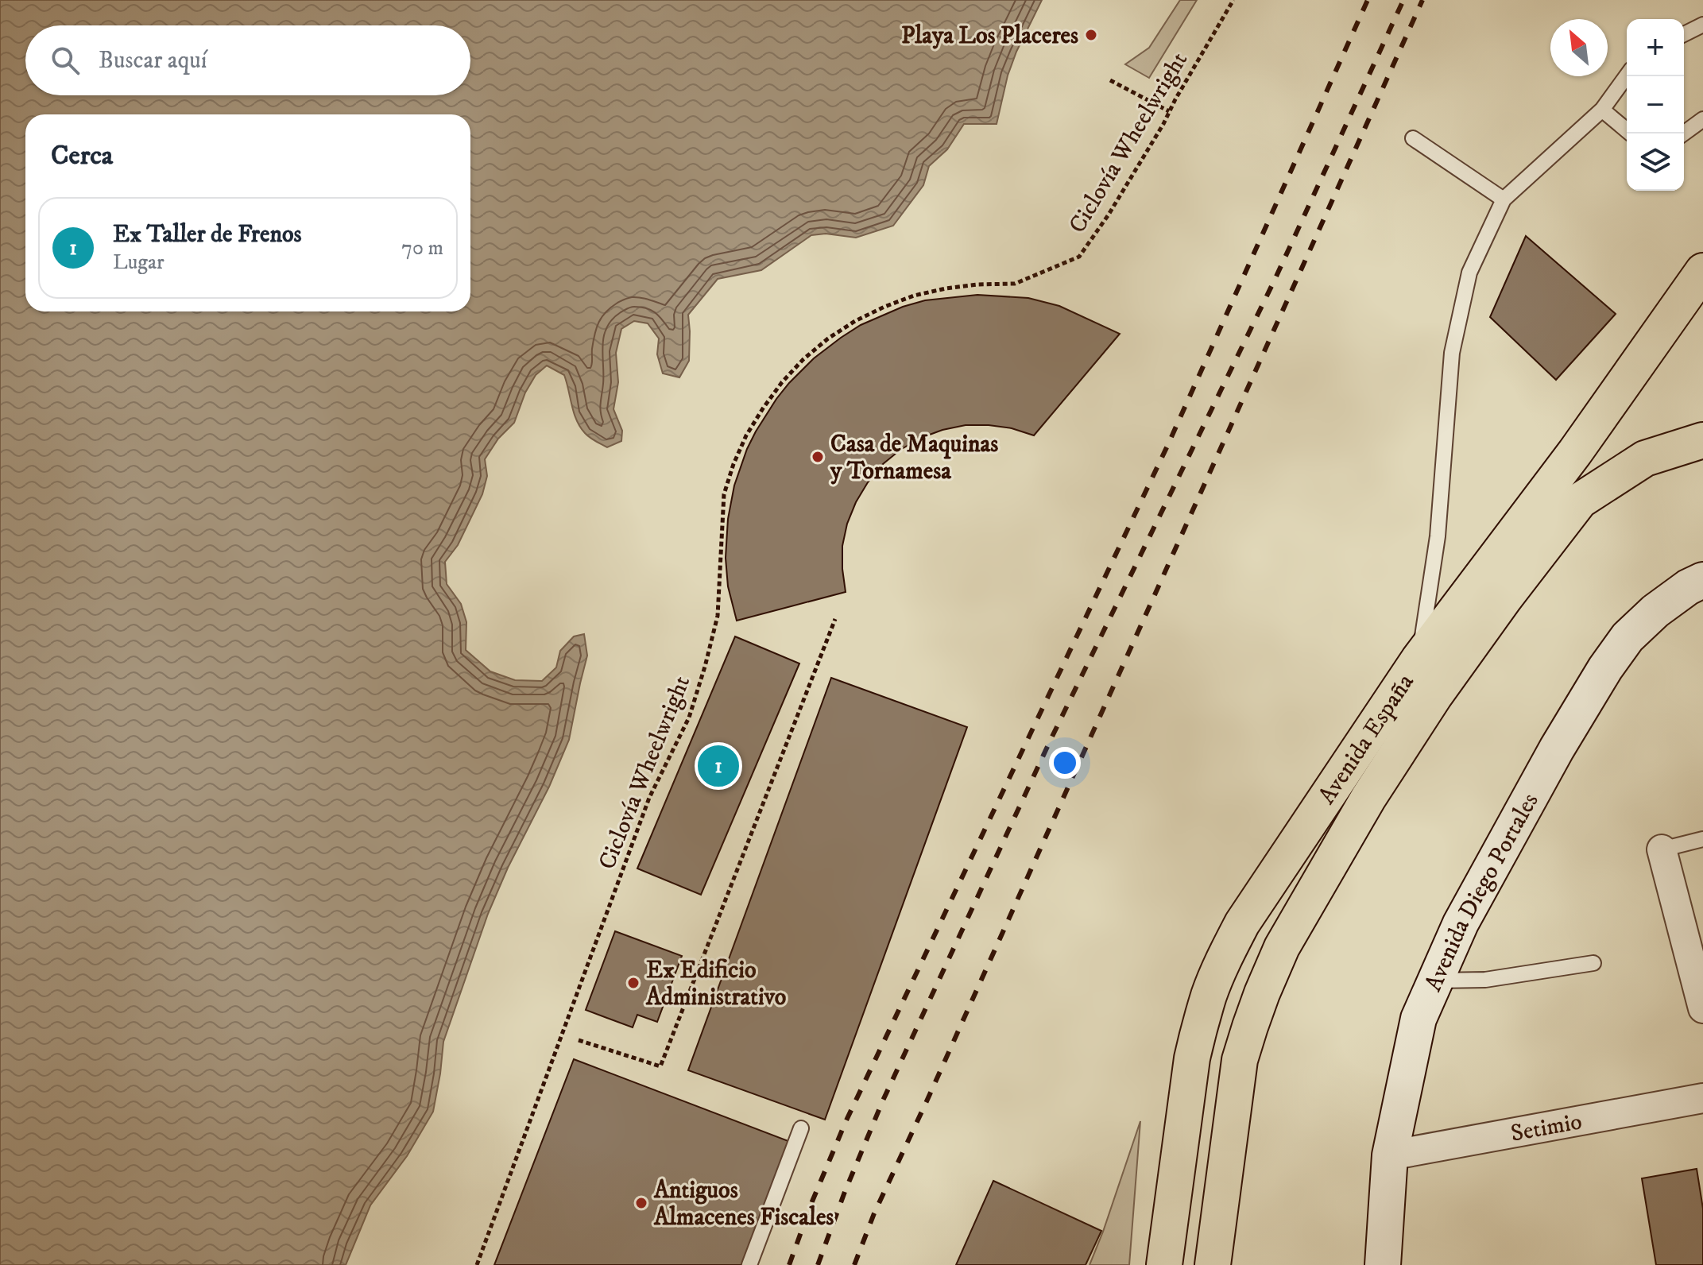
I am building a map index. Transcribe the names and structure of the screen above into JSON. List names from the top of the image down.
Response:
{
  "streets": {
    "main road": ["Avenida España", "Avenida Diego Portales"],
    "street": ["Setimio"],
    "path": ["Ciclovía Wheelwright"]
  },
  "crossings": [
    ["Avenida Diego Portales", "Setimio"]
  ],
  "places": [
    "Playa Los Placeres",
    "Casa de Maquinas y Tornamesa",
    "Ex Edificio Administrativo",
    "Antiguos Almacenes Fiscales"
  ],
  "north": "top left",
  "page": {
    "map_buttons": ["+", "−"],
    "search": "Buscar aquí",
    "heading": "Cerca",
    "list": [
      {
        "mark": "1",
        "name": "Ex Taller de Frenos",
        "note": "Lugar",
        "value": "70 m"
      }
    ],
    "pins": "1"
  }
}
